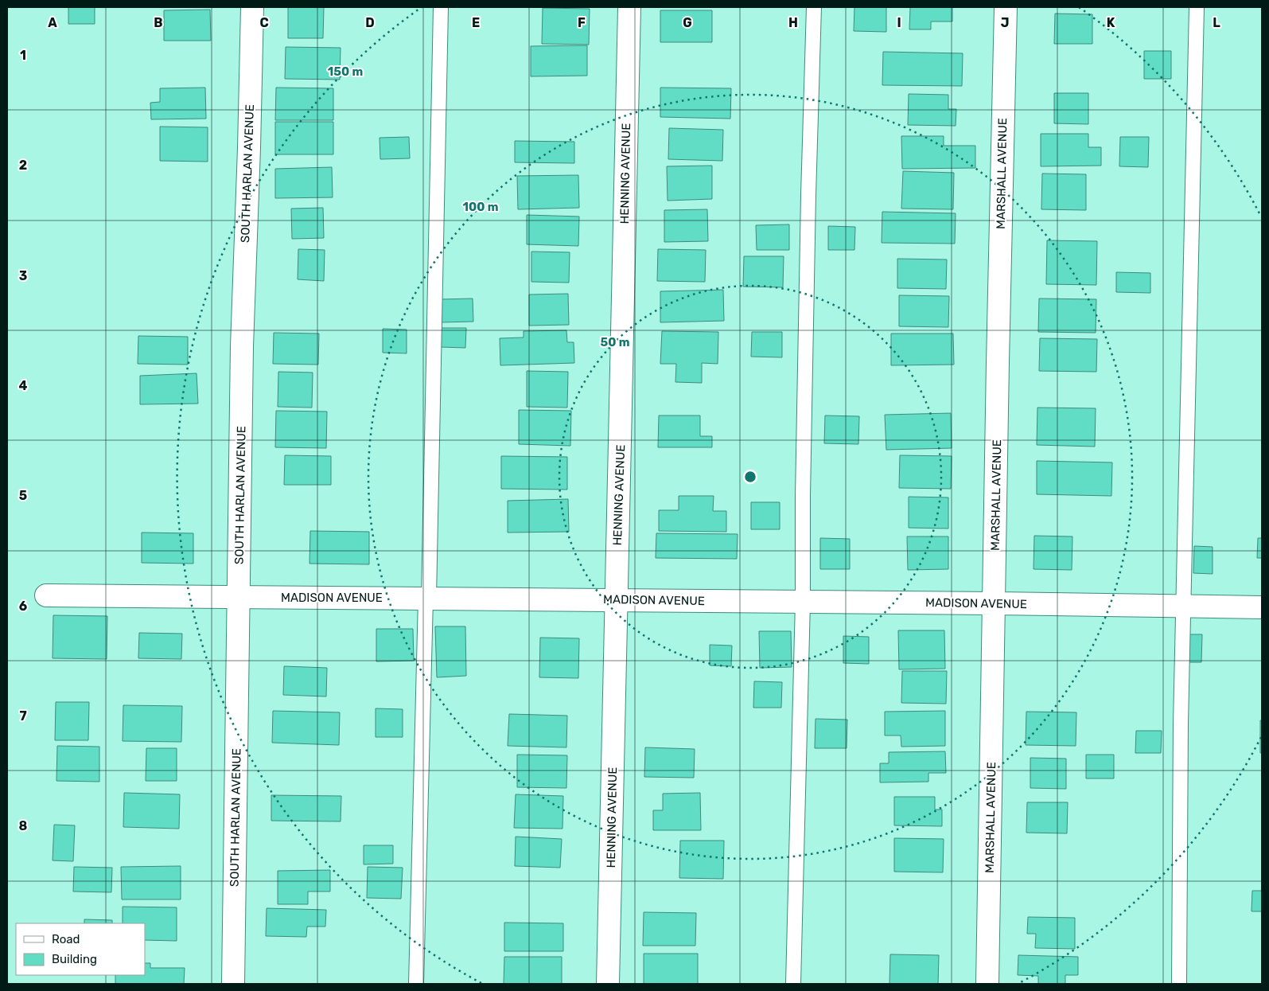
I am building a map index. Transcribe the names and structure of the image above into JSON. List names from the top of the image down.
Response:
{
  "streets": {
    "street": [
      "SOUTH HARLAN AVENUE",
      "HENNING AVENUE",
      "MARSHALL AVENUE",
      "MADISON AVENUE"
    ]
  },
  "crossings": [
    ["SOUTH HARLAN AVENUE", "MADISON AVENUE"],
    ["HENNING AVENUE", "MADISON AVENUE"],
    ["MARSHALL AVENUE", "MADISON AVENUE"]
  ],
  "legend": ["Road", "Building"],
  "grid": {
    "columns": [
      "A",
      "B",
      "C",
      "D",
      "E",
      "F",
      "G",
      "H",
      "I",
      "J",
      "K",
      "L"
    ],
    "rows": [
      "1",
      "2",
      "3",
      "4",
      "5",
      "6",
      "7",
      "8"
    ]
  },
  "rings": ["150 m", "100 m", "50 m"]
}
